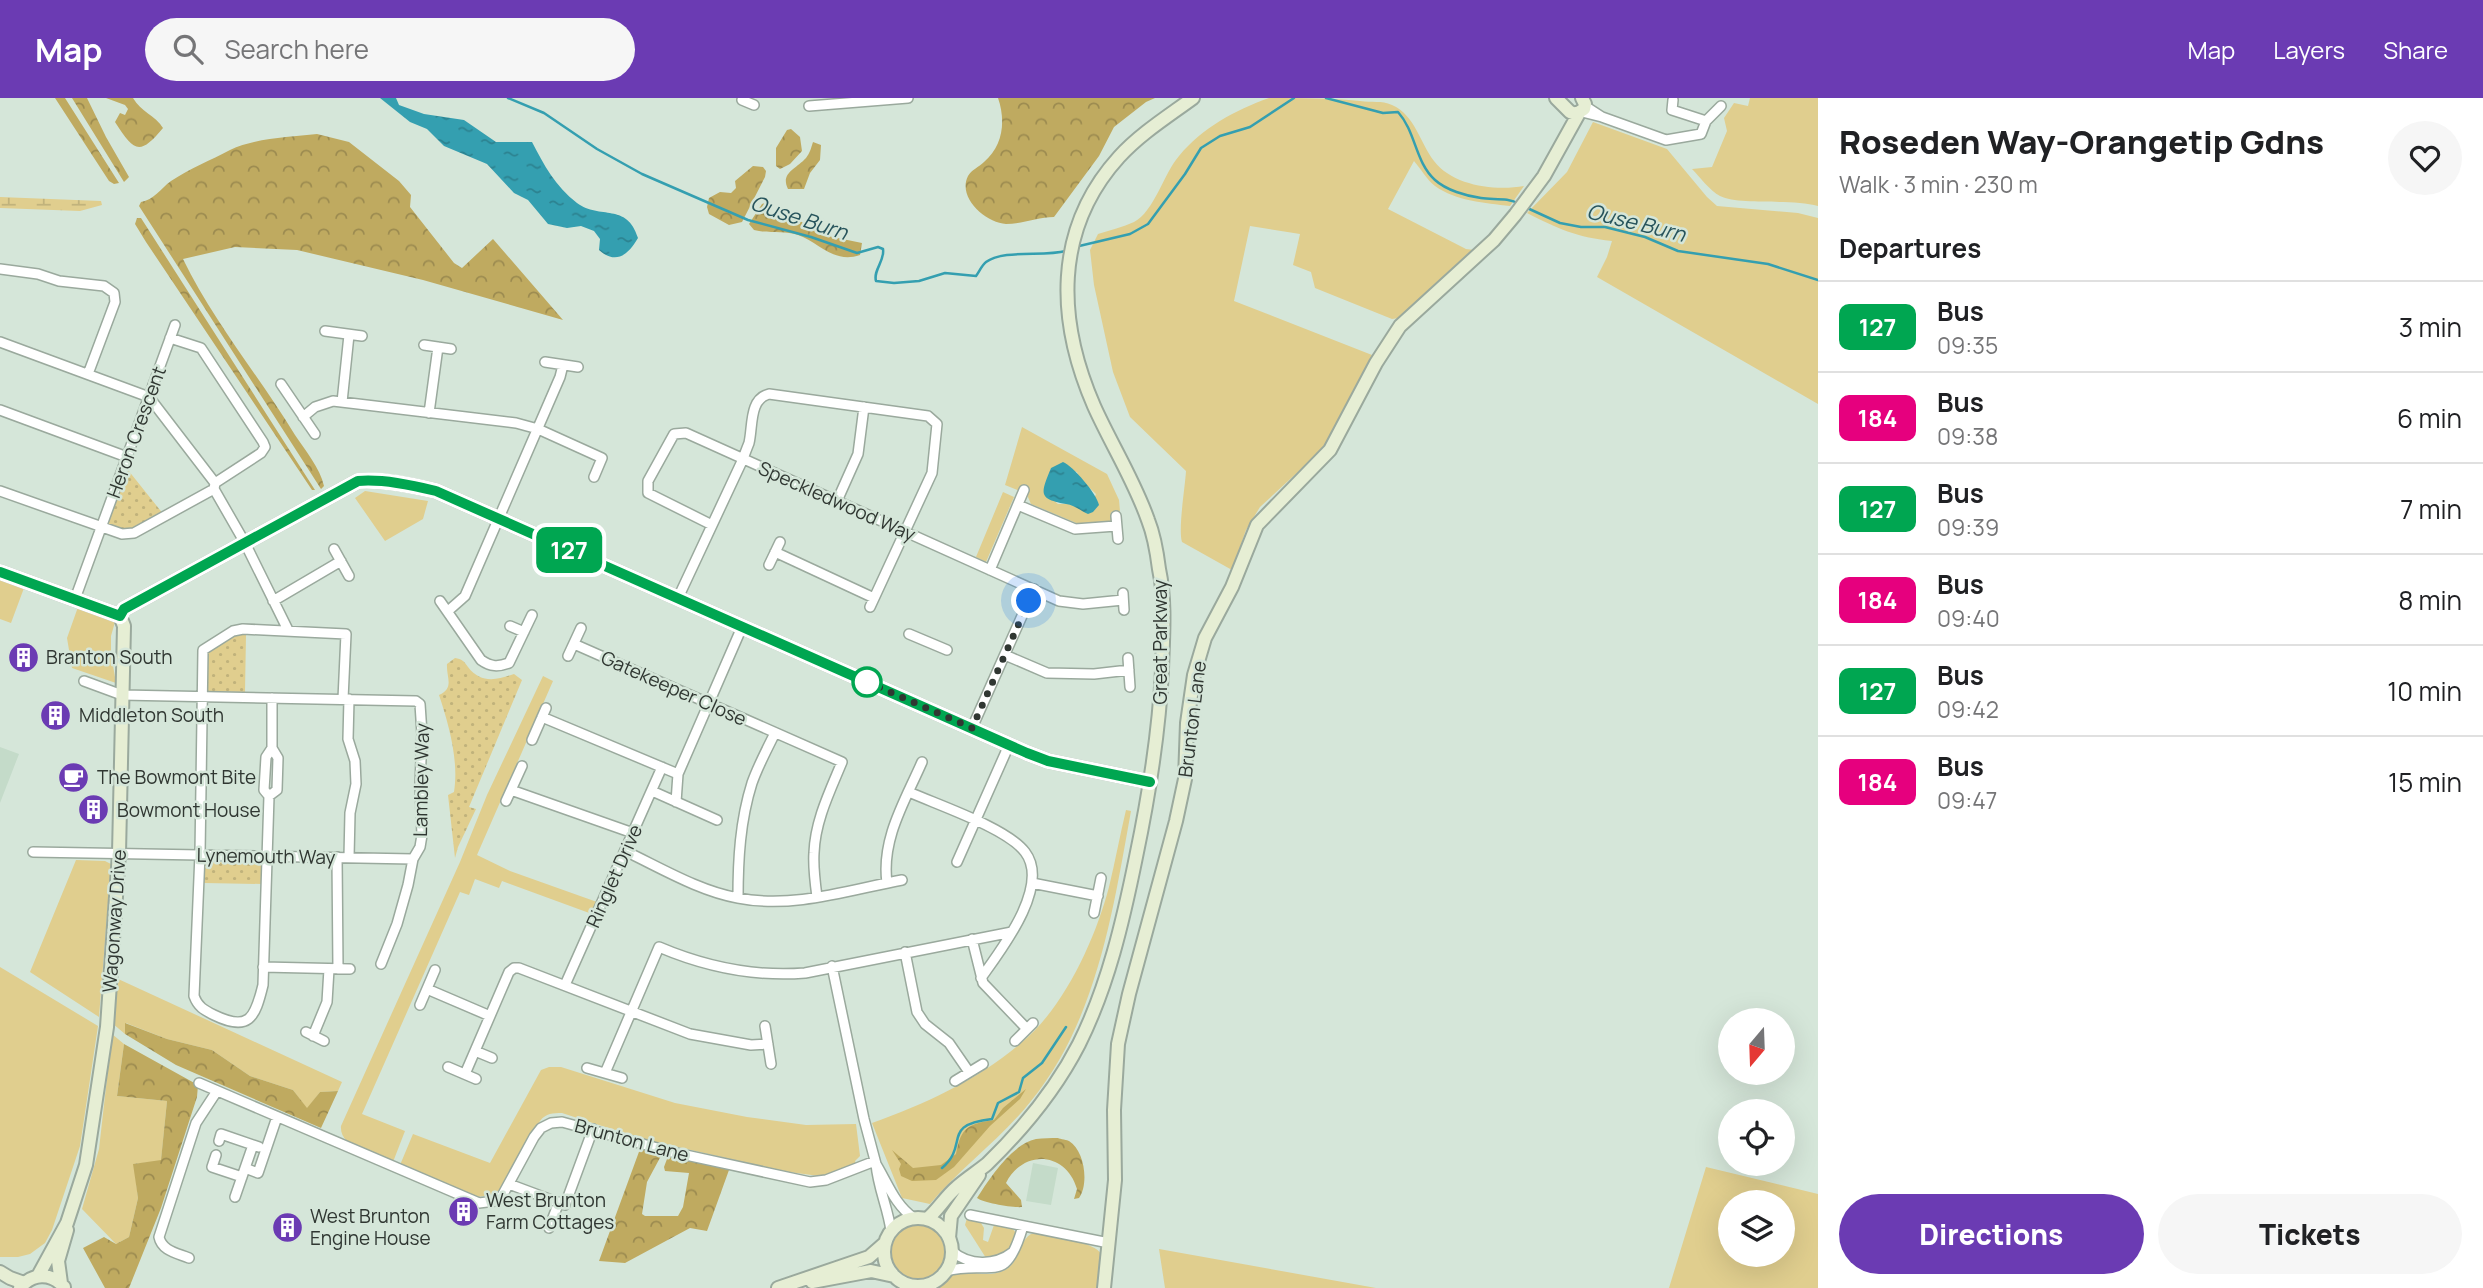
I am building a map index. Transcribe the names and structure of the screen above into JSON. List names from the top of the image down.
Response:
{
  "streets": {
    "street": [
      "Heron Crescent",
      "Speckledwood Way",
      "Great Parkway",
      "Gatekeeper Close",
      "Brunton Lane",
      "Lambley Way",
      "Lynemouth Way",
      "Ringlet Drive",
      "Wagonway Drive"
    ]
  },
  "crossings": [
    ["Lambley Way", "Lynemouth Way"],
    ["Lynemouth Way", "Wagonway Drive"]
  ],
  "water": ["Ouse Burn"],
  "places": {
    "building": [
      "Branton South",
      "Middleton South",
      "Bowmont House",
      "West Brunton Farm Cottages",
      "West Brunton Engine House"
    ],
    "cafe": ["The Bowmont Bite"]
  },
  "lines": ["bus line 127"],
  "north": "bottom",
  "page": {
    "header": "Map",
    "search": "Search here",
    "nav": ["Map", "Layers", "Share"],
    "on_map": "127",
    "heading": [
      ["Roseden Way-Orangetip Gdns", "Walk · 3 min · 230 m"],
      "Departures"
    ],
    "list": [
      {
        "mark": "127",
        "name": "Bus",
        "note": "09:35",
        "value": "3 min"
      },
      {
        "mark": "184",
        "name": "Bus",
        "note": "09:38",
        "value": "6 min"
      },
      {
        "mark": "127",
        "name": "Bus",
        "note": "09:39",
        "value": "7 min"
      },
      {
        "mark": "184",
        "name": "Bus",
        "note": "09:40",
        "value": "8 min"
      },
      {
        "mark": "127",
        "name": "Bus",
        "note": "09:42",
        "value": "10 min"
      },
      {
        "mark": "184",
        "name": "Bus",
        "note": "09:47",
        "value": "15 min"
      }
    ],
    "buttons": ["Directions", "Tickets"]
  }
}
